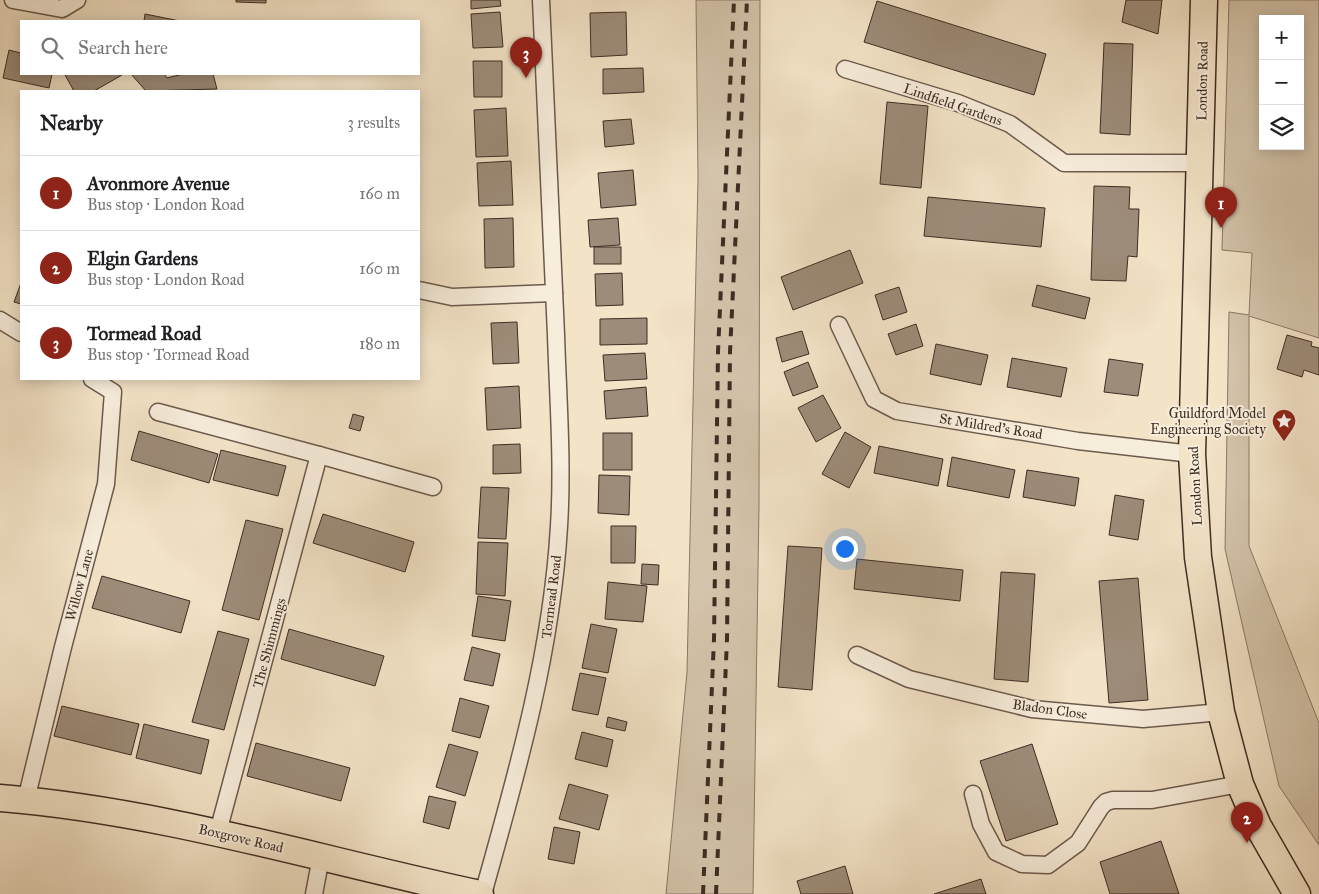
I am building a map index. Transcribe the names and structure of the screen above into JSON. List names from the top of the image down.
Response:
{
  "streets": {
    "main road": ["London Road", "Boxgrove Road"],
    "street": [
      "Lindfield Gardens",
      "St Mildred's Road",
      "Willow Lane",
      "Tormead Road",
      "The Shimmings",
      "Bladon Close"
    ]
  },
  "crossings": [
    ["London Road", "Lindfield Gardens"],
    ["London Road", "St Mildred's Road"],
    ["London Road", "Bladon Close"],
    ["Willow Lane", "Boxgrove Road"],
    ["Tormead Road", "Boxgrove Road"],
    ["The Shimmings", "Boxgrove Road"]
  ],
  "places": {
    "place": ["Guildford Model Engineering Society"]
  },
  "page": {
    "map_buttons": ["+", "−"],
    "search": "Search here",
    "pins": ["3", "1", "2"],
    "heading": ["Nearby", "3 results"],
    "list": [
      {
        "mark": "1",
        "name": "Avonmore Avenue",
        "note": "Bus stop · London Road",
        "value": "160 m"
      },
      {
        "mark": "2",
        "name": "Elgin Gardens",
        "note": "Bus stop · London Road",
        "value": "160 m"
      },
      {
        "mark": "3",
        "name": "Tormead Road",
        "note": "Bus stop · Tormead Road",
        "value": "180 m"
      }
    ]
  }
}
